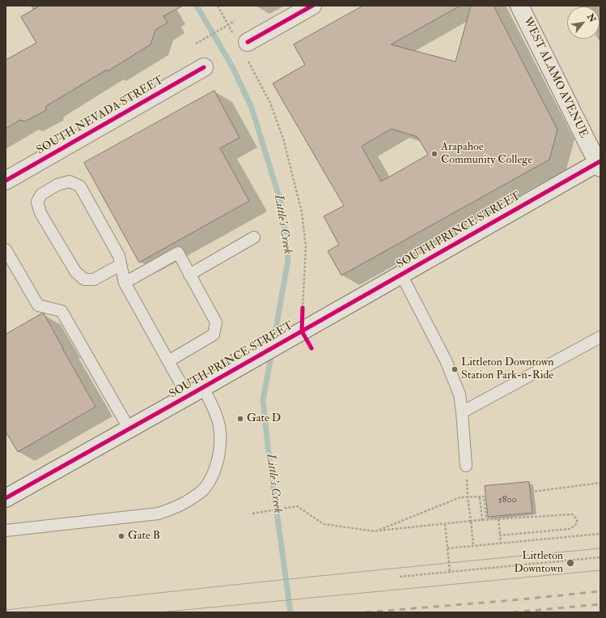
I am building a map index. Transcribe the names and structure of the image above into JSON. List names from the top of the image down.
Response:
{
  "streets": {
    "street": ["WEST ALAMO AVENUE", "SOUTH NEVADA STREET", "SOUTH PRINCE STREET"]
  },
  "crossings": [
    ["WEST ALAMO AVENUE", "SOUTH PRINCE STREET"]
  ],
  "water": ["Little's Creek"],
  "places": [
    "Arapahoe Community College",
    "Littleton Downtown Station Park-n-Ride",
    "Gate D",
    "Gate B",
    "Littleton Downtown"
  ],
  "house_numbers": ["5800"],
  "north": "top right"
}
